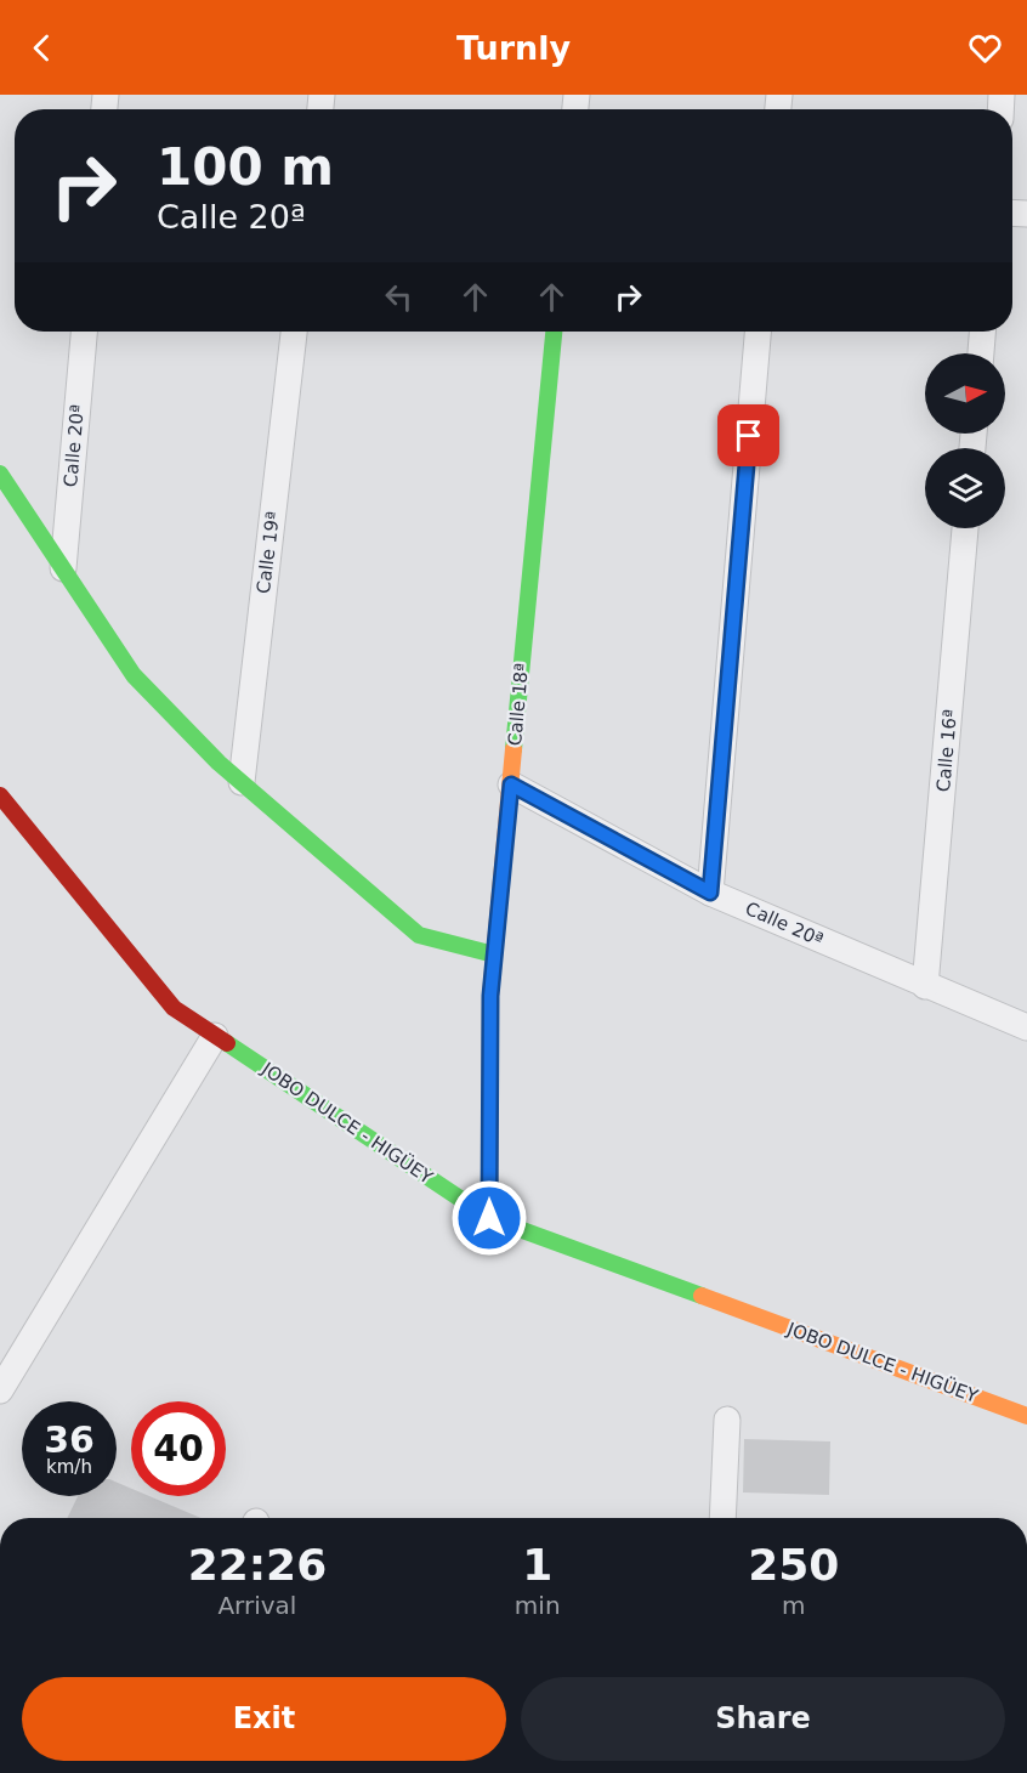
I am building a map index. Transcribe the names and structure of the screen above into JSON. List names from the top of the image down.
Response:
{
  "streets": {
    "street": [
      "Calle 20ª",
      "Calle 19ª",
      "Calle 18ª",
      "Calle 16ª",
      "JOBO DULCE - HIGÜEY"
    ]
  },
  "crossings": [
    ["Calle 20ª", "Calle 18ª"],
    ["Calle 20ª", "Calle 16ª"],
    ["Calle 18ª", "JOBO DULCE - HIGÜEY"]
  ],
  "north": "right",
  "page": {
    "header": "Turnly",
    "turn": ["100 m", "Calle 20ª"],
    "speed": "36 km/h",
    "limit": "40",
    "eta": [
      "22:26",
      "Arrival",
      "1",
      "min",
      "250",
      "m"
    ],
    "buttons": ["Exit", "Share"]
  }
}
